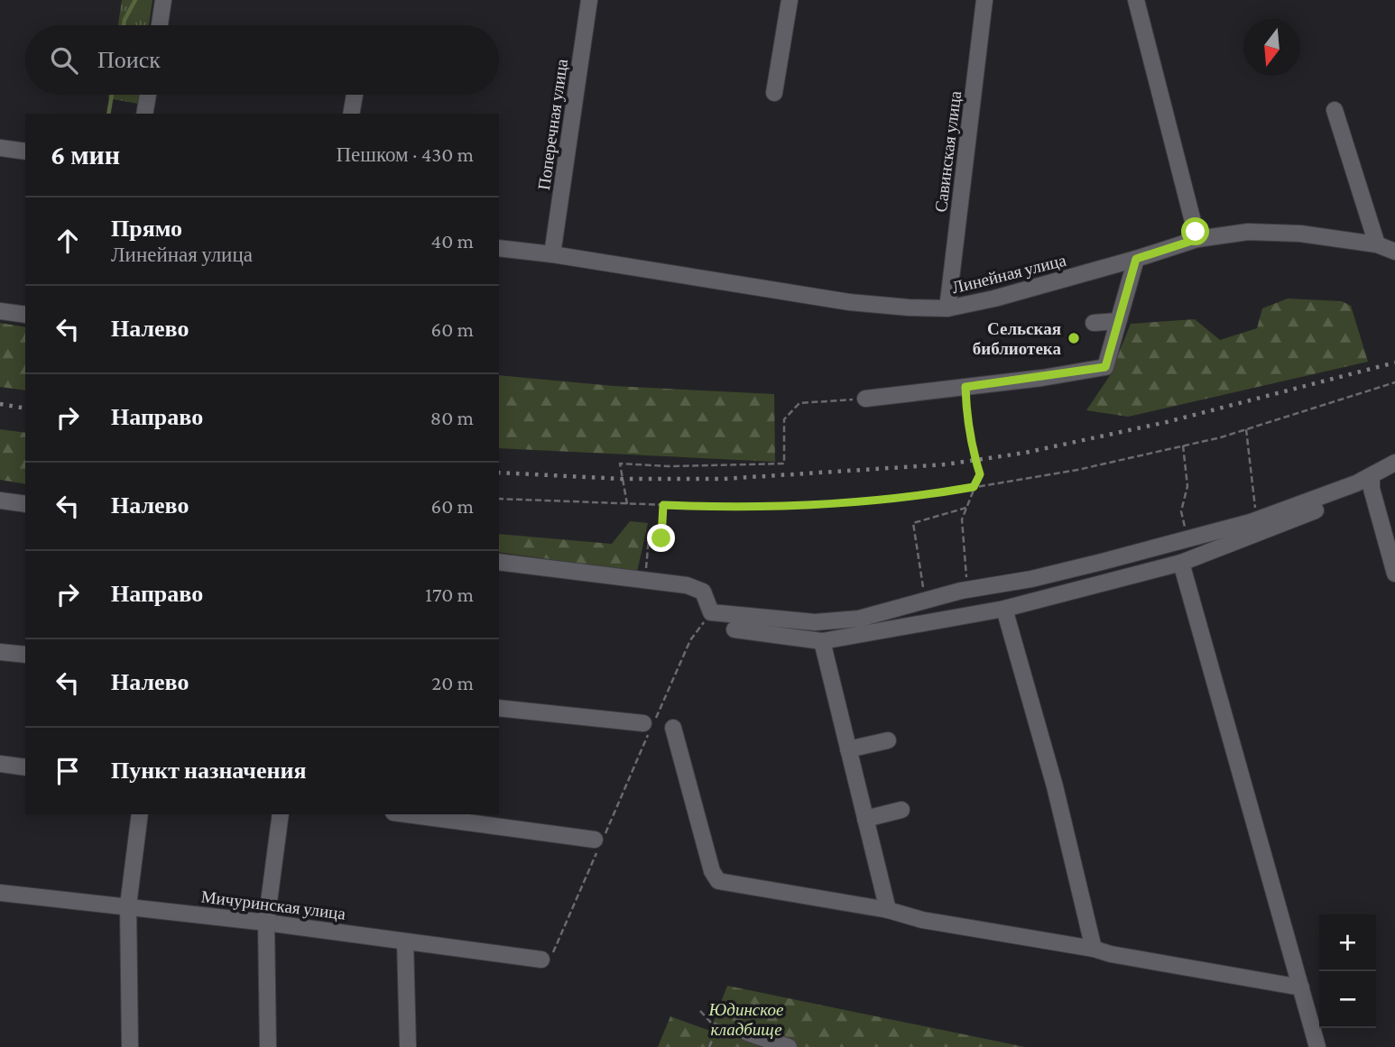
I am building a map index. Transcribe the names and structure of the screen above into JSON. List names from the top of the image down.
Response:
{
  "streets": {
    "street": [
      "Поперечная улица",
      "Савинская улица",
      "Линейная улица",
      "Мичуринская улица"
    ]
  },
  "crossings": [
    ["Поперечная улица", "Линейная улица"],
    ["Савинская улица", "Линейная улица"]
  ],
  "parks": ["Юдинское кладбище"],
  "places": ["Сельская библиотека"],
  "north": "bottom",
  "page": {
    "search": "Поиск",
    "heading": ["6 мин", "Пешком · 430 m"],
    "list": [
      ["Прямо", "Линейная улица", "40 m"],
      ["Налево", "60 m"],
      ["Направо", "80 m"],
      ["Налево", "60 m"],
      ["Направо", "170 m"],
      ["Налево", "20 m"],
      "Пункт назначения"
    ],
    "map_buttons": ["+", "−"]
  }
}
